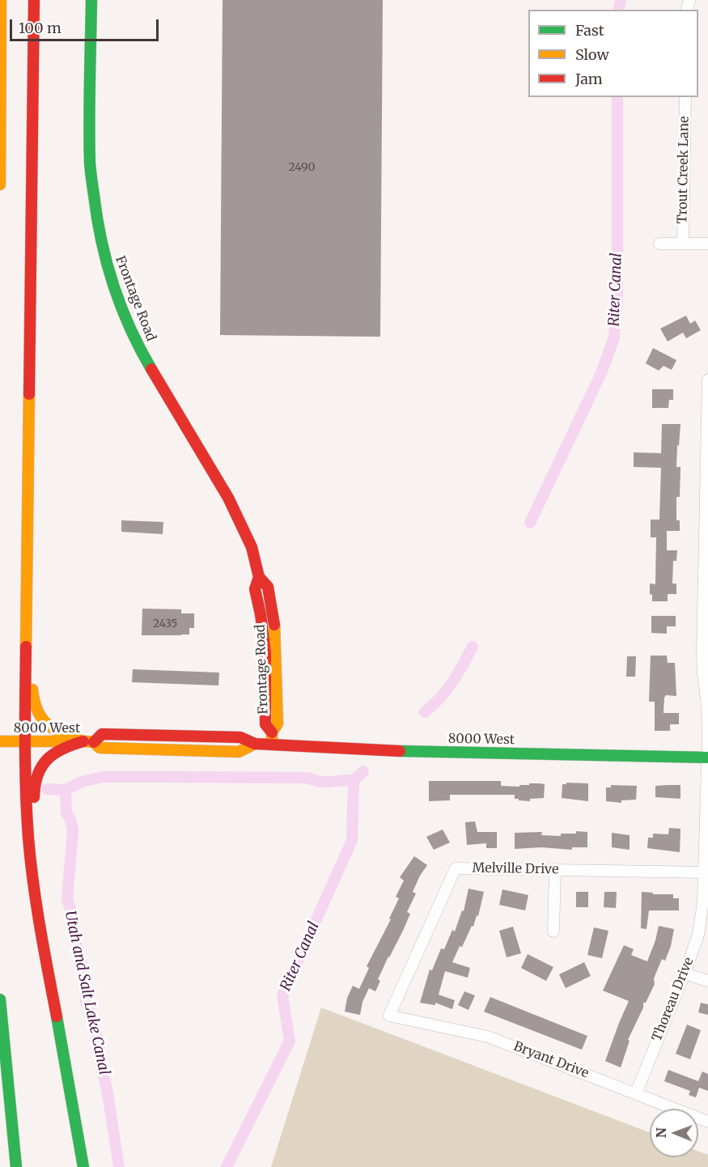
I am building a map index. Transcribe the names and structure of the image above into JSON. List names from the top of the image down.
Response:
{
  "streets": {
    "main road": ["Frontage Road", "8000 West"],
    "street": [
      "Trout Creek Lane",
      "Melville Drive",
      "Thoreau Drive",
      "Bryant Drive"
    ]
  },
  "crossings": [
    ["Frontage Road", "8000 West"],
    ["8000 West", "Thoreau Drive"],
    ["Melville Drive", "Thoreau Drive"],
    ["Melville Drive", "Bryant Drive"],
    ["Thoreau Drive", "Bryant Drive"]
  ],
  "water": ["Riter Canal", "Utah and Salt Lake Canal"],
  "house_numbers": ["2490", "2435"],
  "legend": ["Fast", "Slow", "Jam"],
  "scale_bar": "100 m",
  "north": "left"
}
